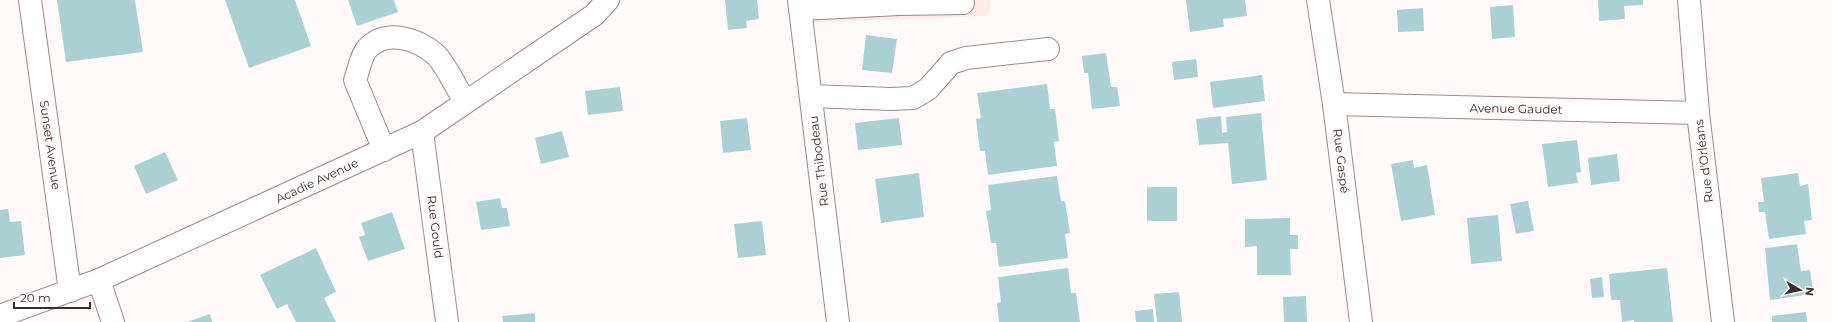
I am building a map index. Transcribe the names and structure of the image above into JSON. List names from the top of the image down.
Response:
{
  "streets": {
    "street": [
      "Avenue Gaudet",
      "Sunset Avenue",
      "Rue Thibodeau",
      "Rue Gaspé",
      "Rue d'Orléans",
      "Acadie Avenue",
      "Rue Gould"
    ]
  },
  "crossings": [
    ["Avenue Gaudet", "Rue Gaspé"],
    ["Avenue Gaudet", "Rue d'Orléans"],
    ["Sunset Avenue", "Acadie Avenue"],
    ["Acadie Avenue", "Rue Gould"]
  ],
  "scale_bar": "20 m",
  "north": "right"
}
